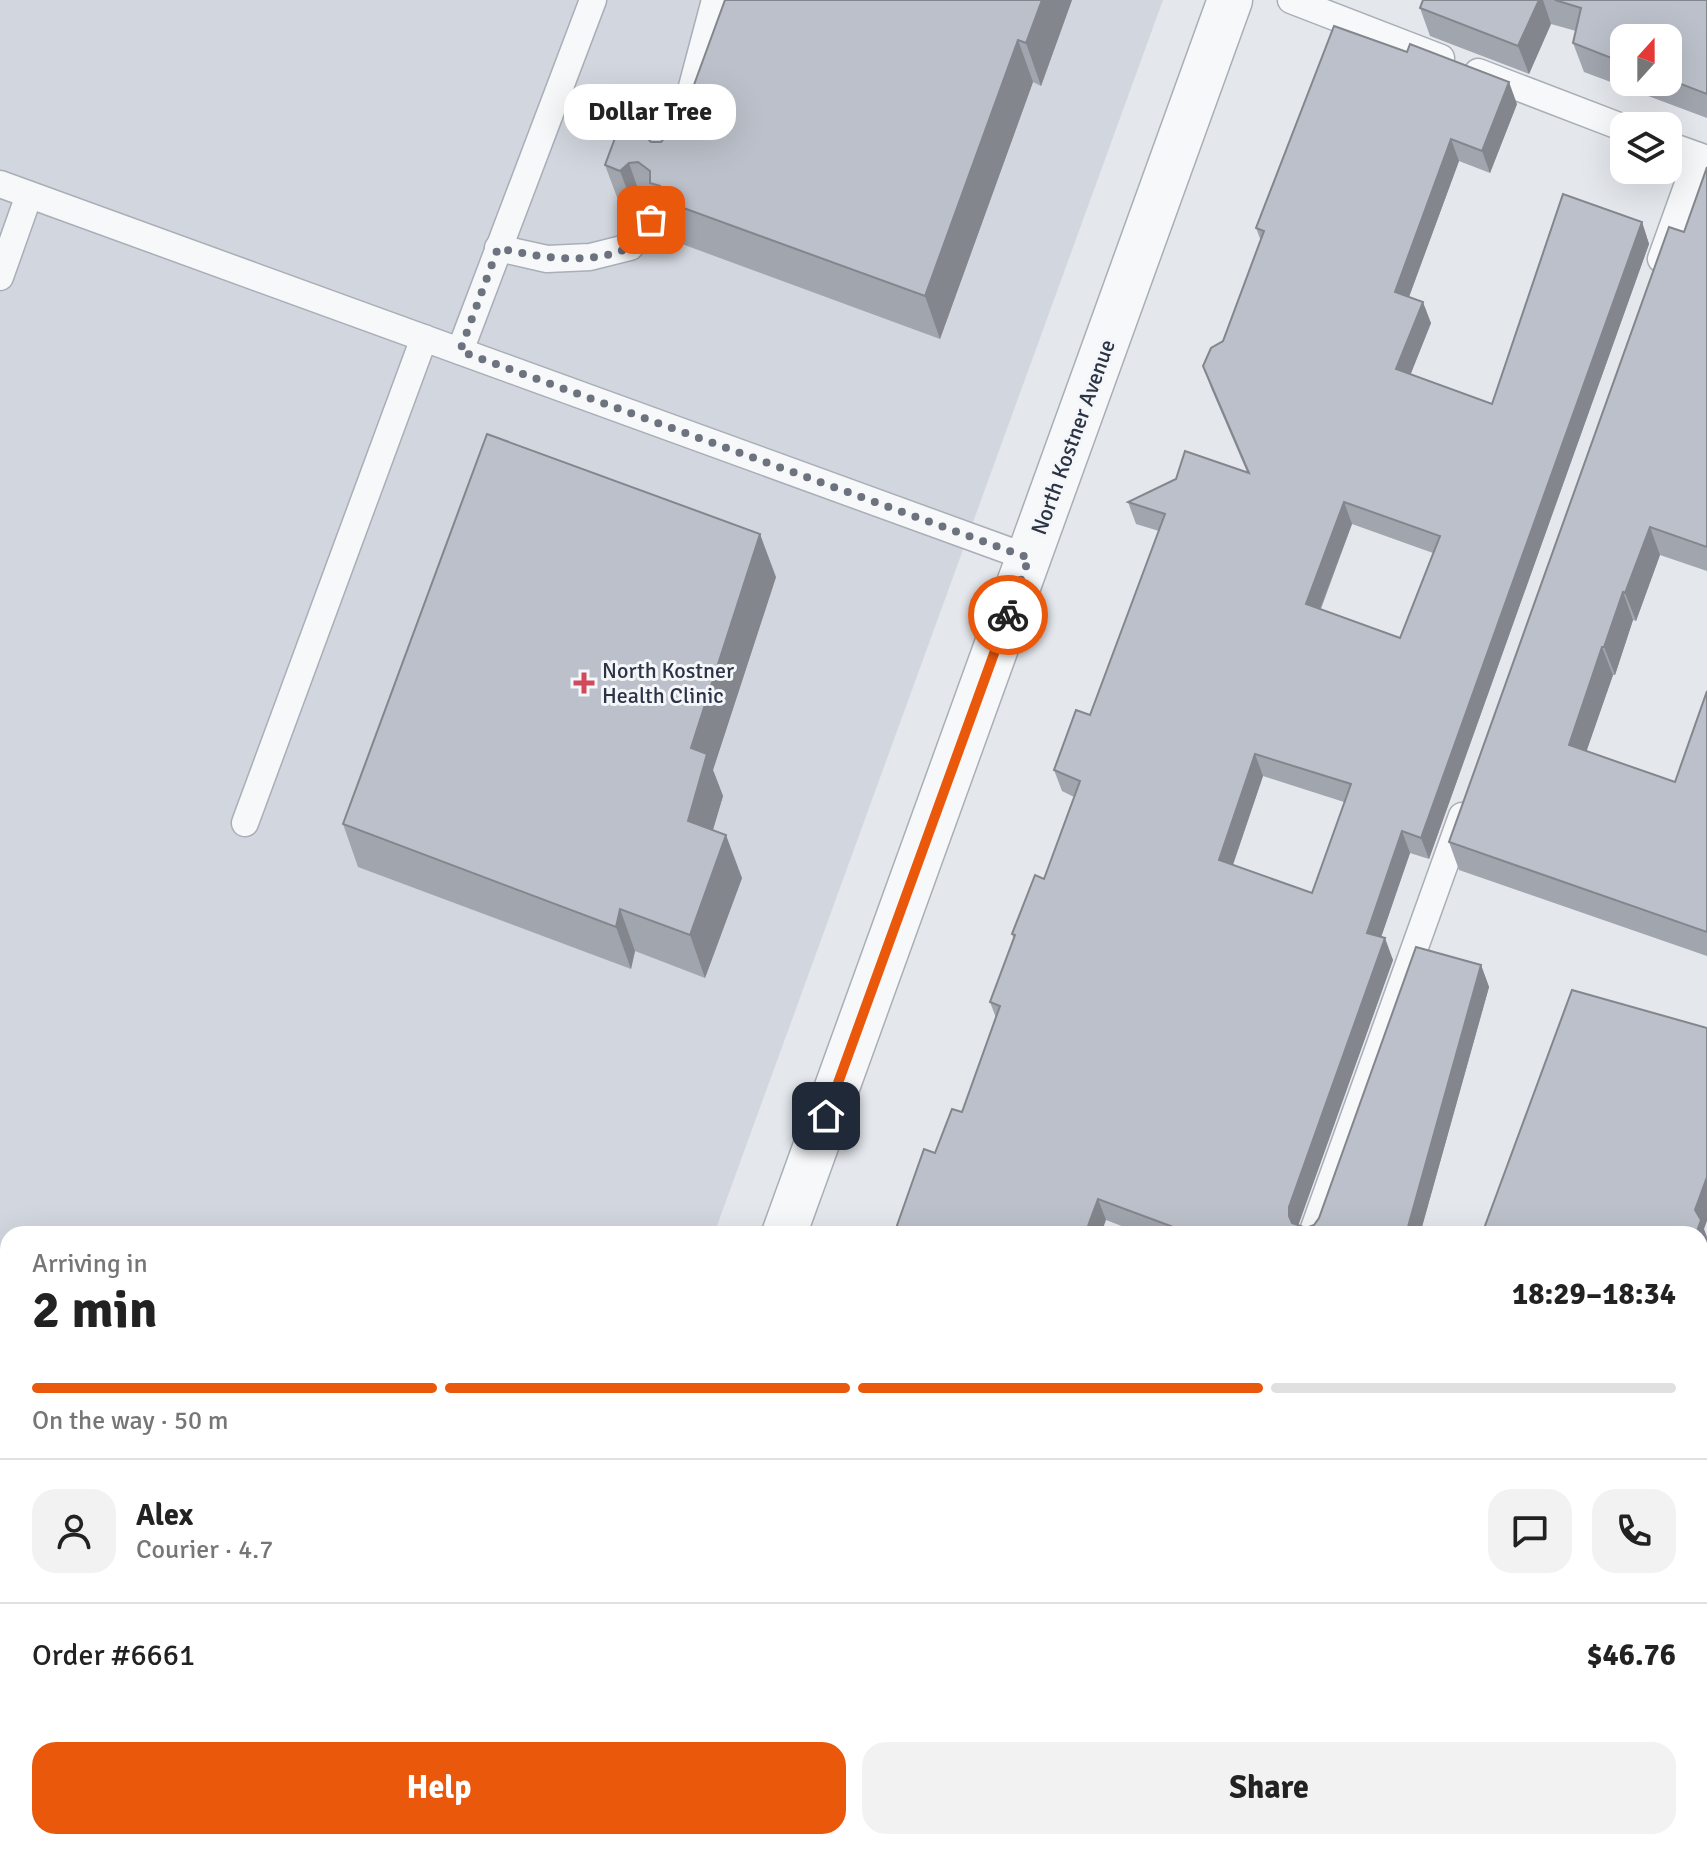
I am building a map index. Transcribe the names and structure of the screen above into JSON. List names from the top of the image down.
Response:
{
  "streets": {
    "street": ["North Kostner Avenue"]
  },
  "places": {
    "other": ["Dollar Tree"],
    "health": ["North Kostner Health Clinic"]
  },
  "north": "top",
  "page": {
    "bubble": "Dollar Tree",
    "heading": ["2 min", "Arriving in", "18:29–18:34"],
    "panel": [
      "Alex",
      "Courier · 4.7",
      "Order #6661",
      "$46.76"
    ],
    "bar": "On the way · 50 m",
    "buttons": ["Help", "Share"]
  }
}
